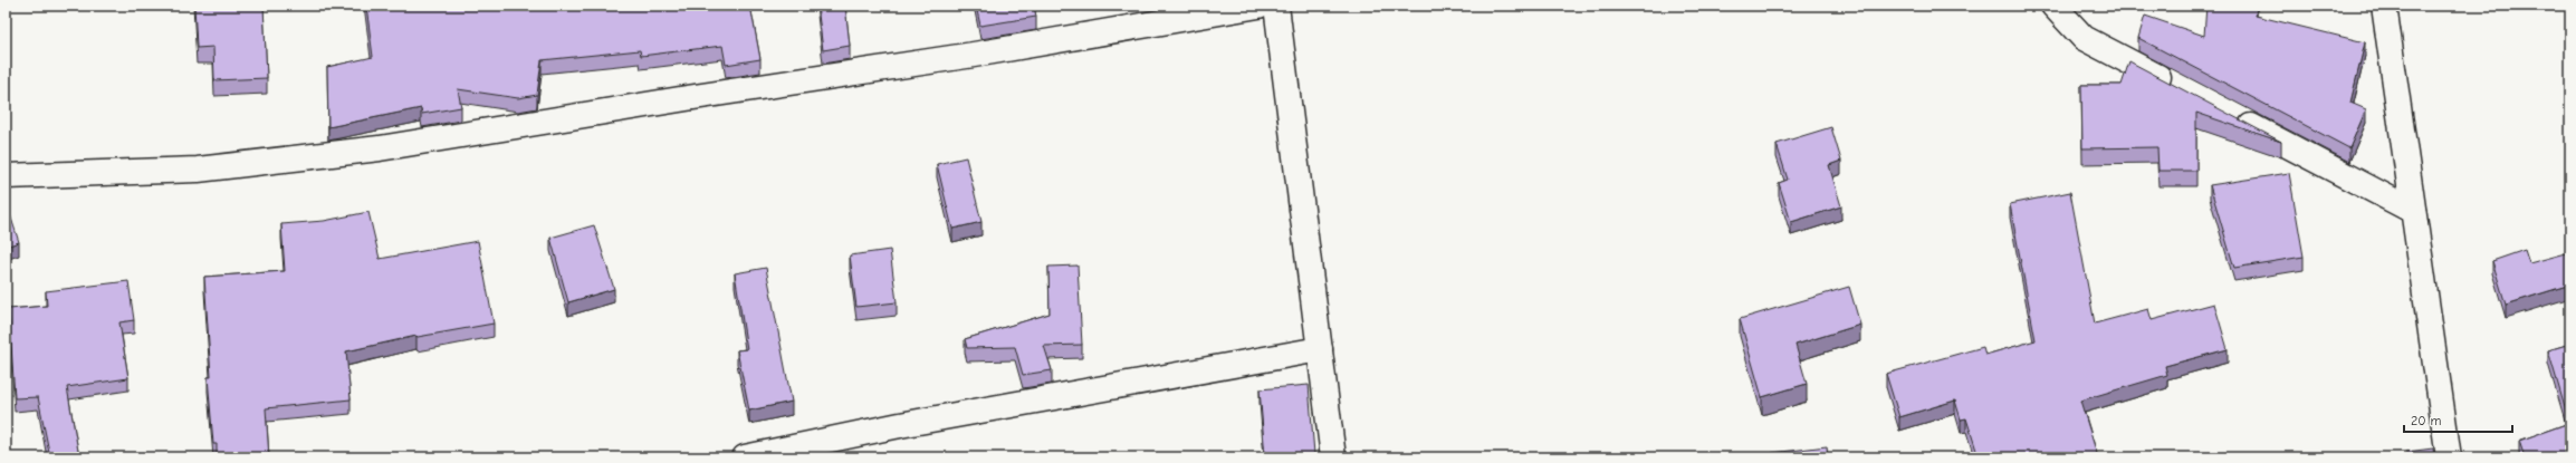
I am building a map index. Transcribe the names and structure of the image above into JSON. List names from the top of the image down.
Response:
{
  "scale_bar": "20 m"
}
